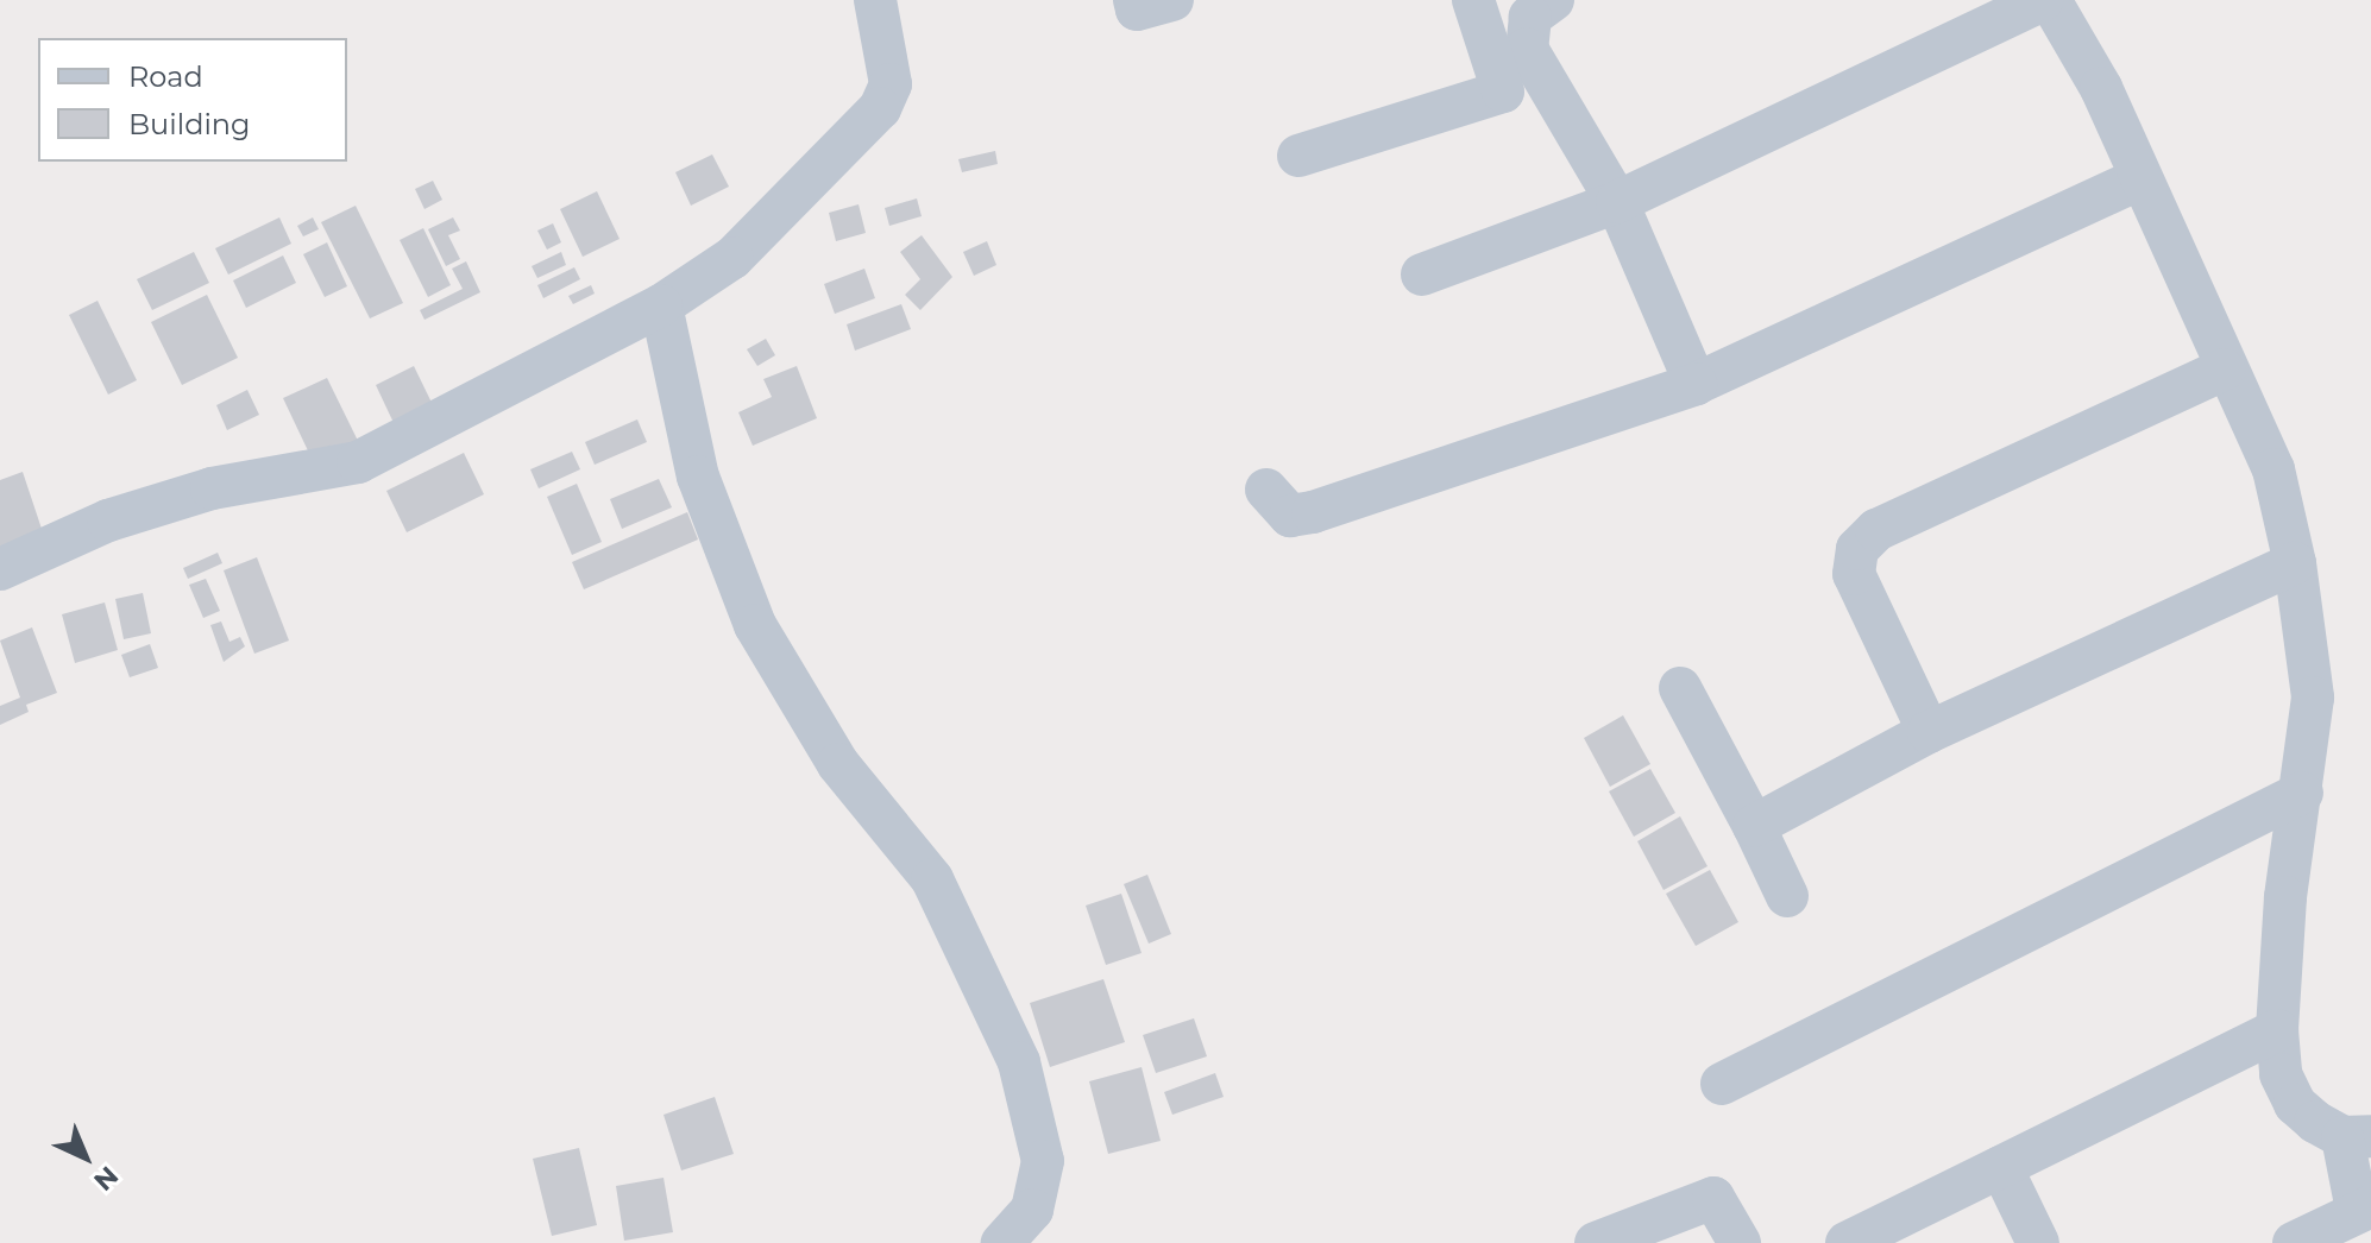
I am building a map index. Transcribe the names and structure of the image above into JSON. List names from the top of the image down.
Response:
{
  "legend": ["Road", "Building"],
  "north": "bottom right"
}
